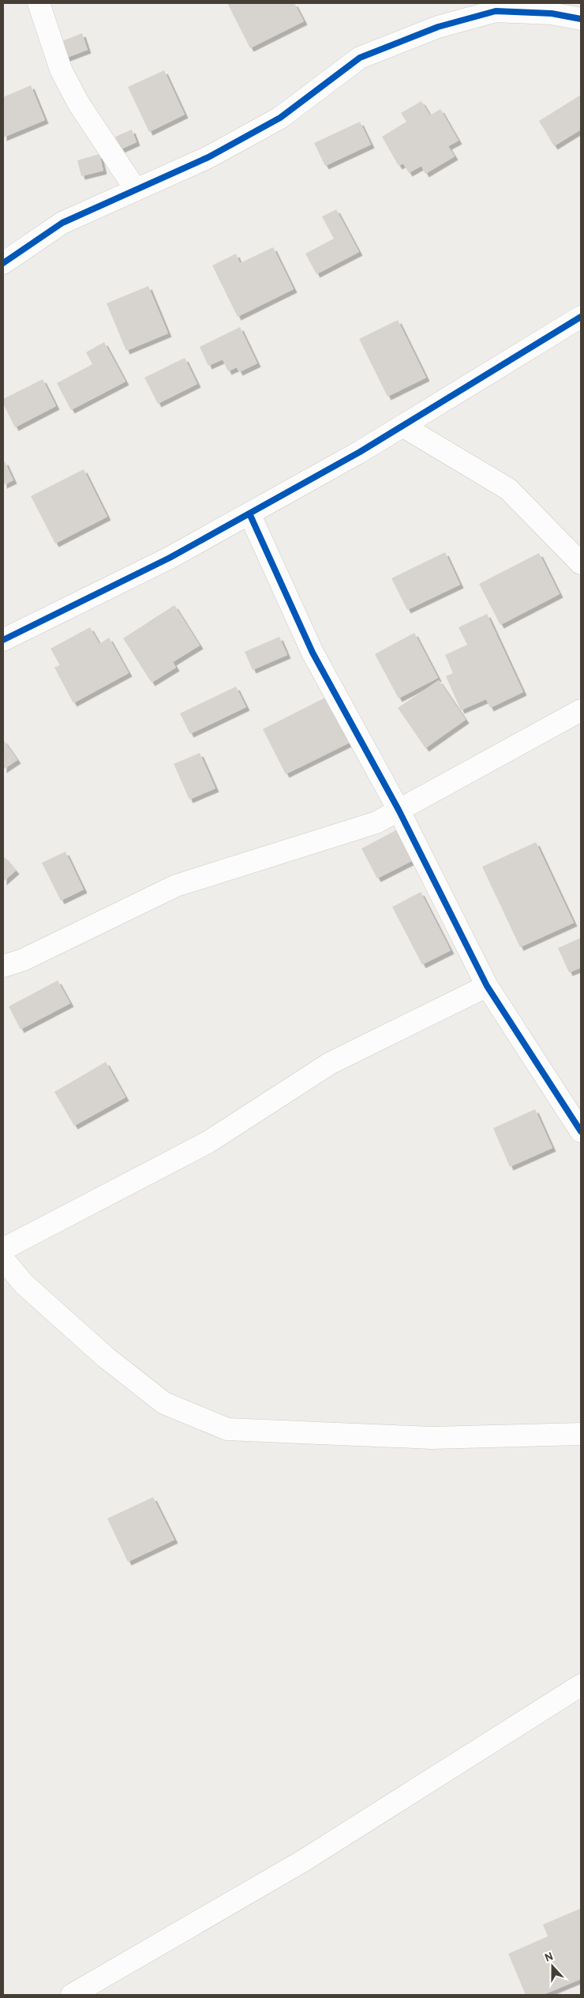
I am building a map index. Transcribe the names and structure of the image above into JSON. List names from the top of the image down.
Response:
{
  "north": "top"
}
